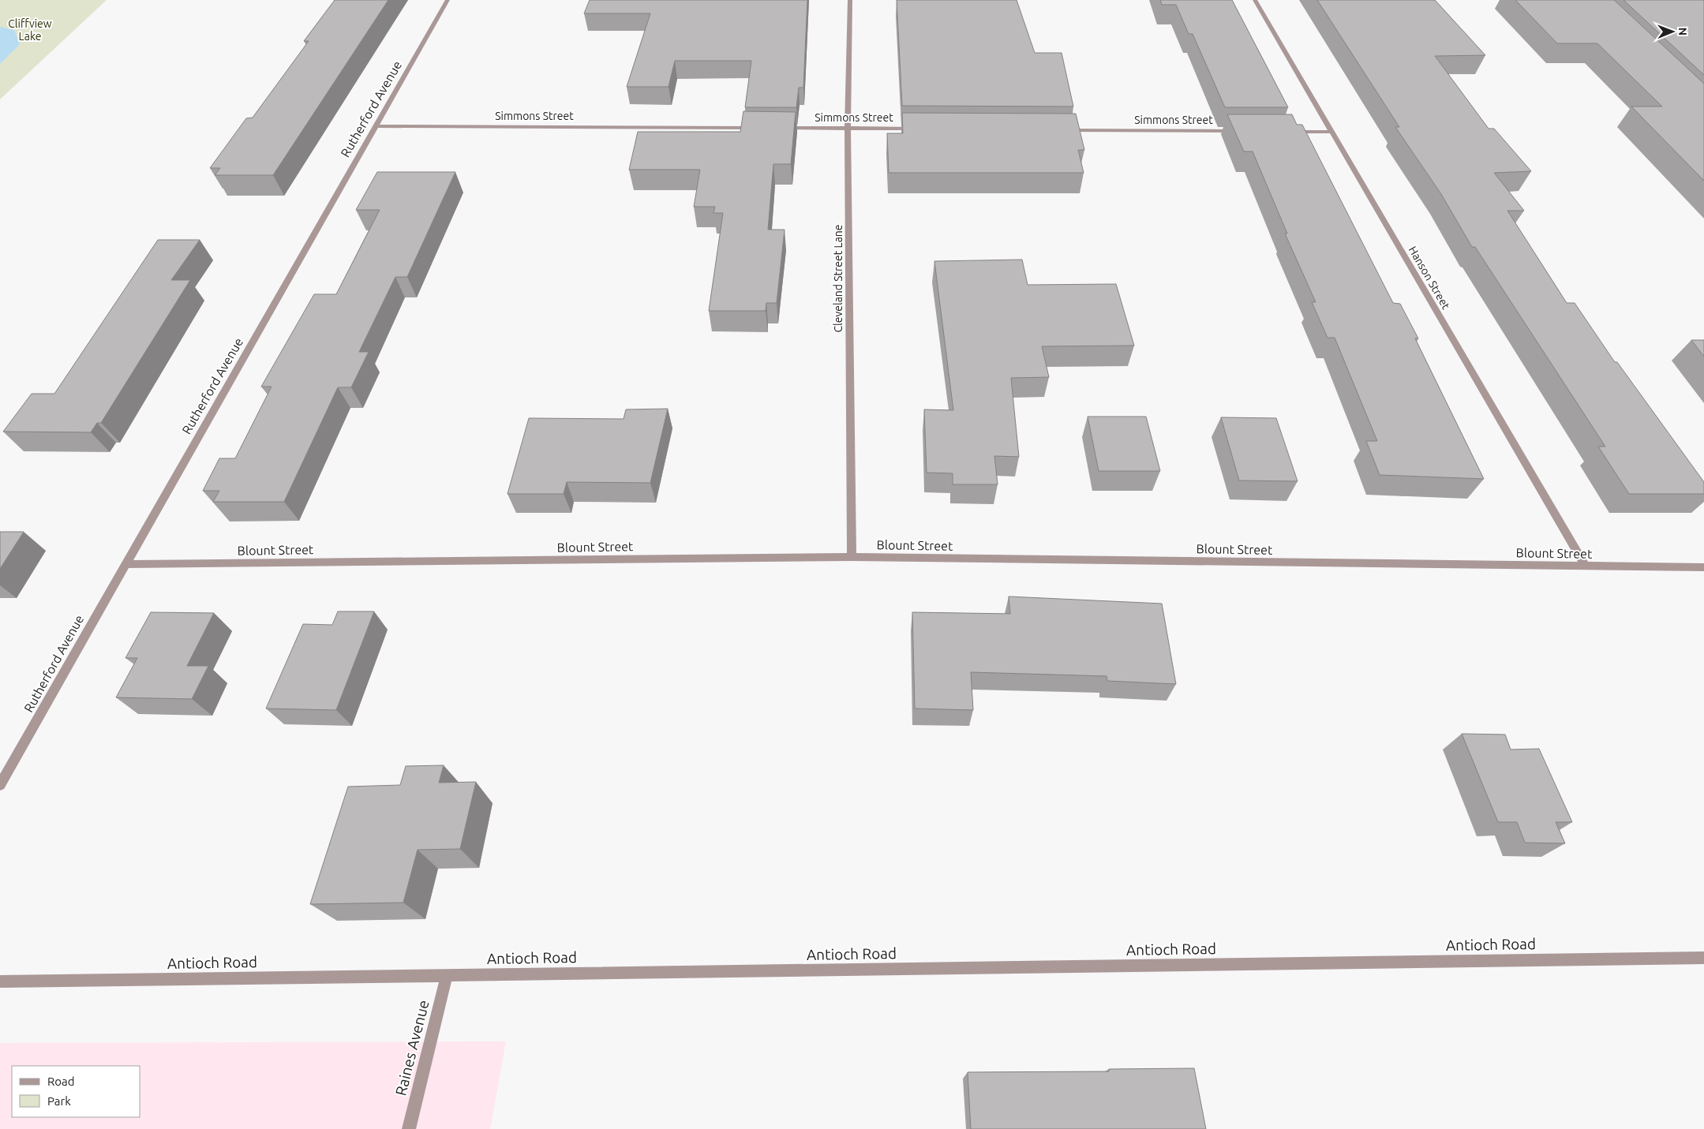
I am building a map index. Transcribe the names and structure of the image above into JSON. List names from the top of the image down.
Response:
{
  "streets": {
    "street": [
      "Rutherford Avenue",
      "Simmons Street",
      "Hanson Street",
      "Cleveland Street Lane",
      "Blount Street",
      "Antioch Road",
      "Raines Avenue"
    ]
  },
  "crossings": [
    ["Rutherford Avenue", "Simmons Street"],
    ["Rutherford Avenue", "Blount Street"],
    ["Simmons Street", "Cleveland Street Lane"],
    ["Hanson Street", "Blount Street"],
    ["Cleveland Street Lane", "Blount Street"],
    ["Antioch Road", "Raines Avenue"]
  ],
  "parks": ["Cliffview Lake"],
  "legend": ["Road", "Park"],
  "north": "right"
}
